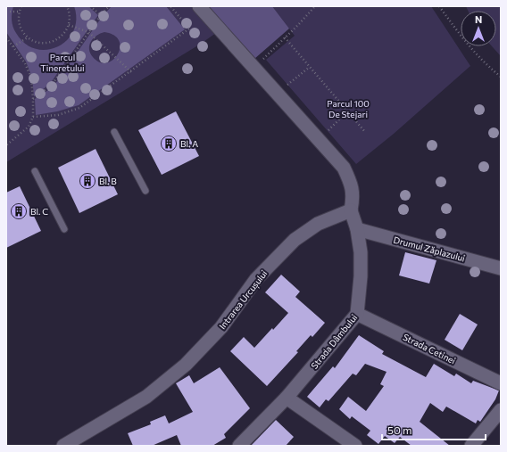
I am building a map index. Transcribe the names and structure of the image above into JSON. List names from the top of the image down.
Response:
{
  "streets": {
    "street": [
      "Drumul Zăplazului",
      "Intrarea Urcușului",
      "Strada Dâmbului",
      "Strada Cetinei"
    ]
  },
  "crossings": [
    ["Drumul Zăplazului", "Strada Dâmbului"],
    ["Intrarea Urcușului", "Strada Dâmbului"],
    ["Strada Dâmbului", "Strada Cetinei"]
  ],
  "parks": ["Parcul Tineretului", "Parcul 100 De Stejari"],
  "places": {
    "building": ["Bl. A", "Bl. B", "Bl. C"]
  },
  "scale_bar": "50 m",
  "north": "top"
}
